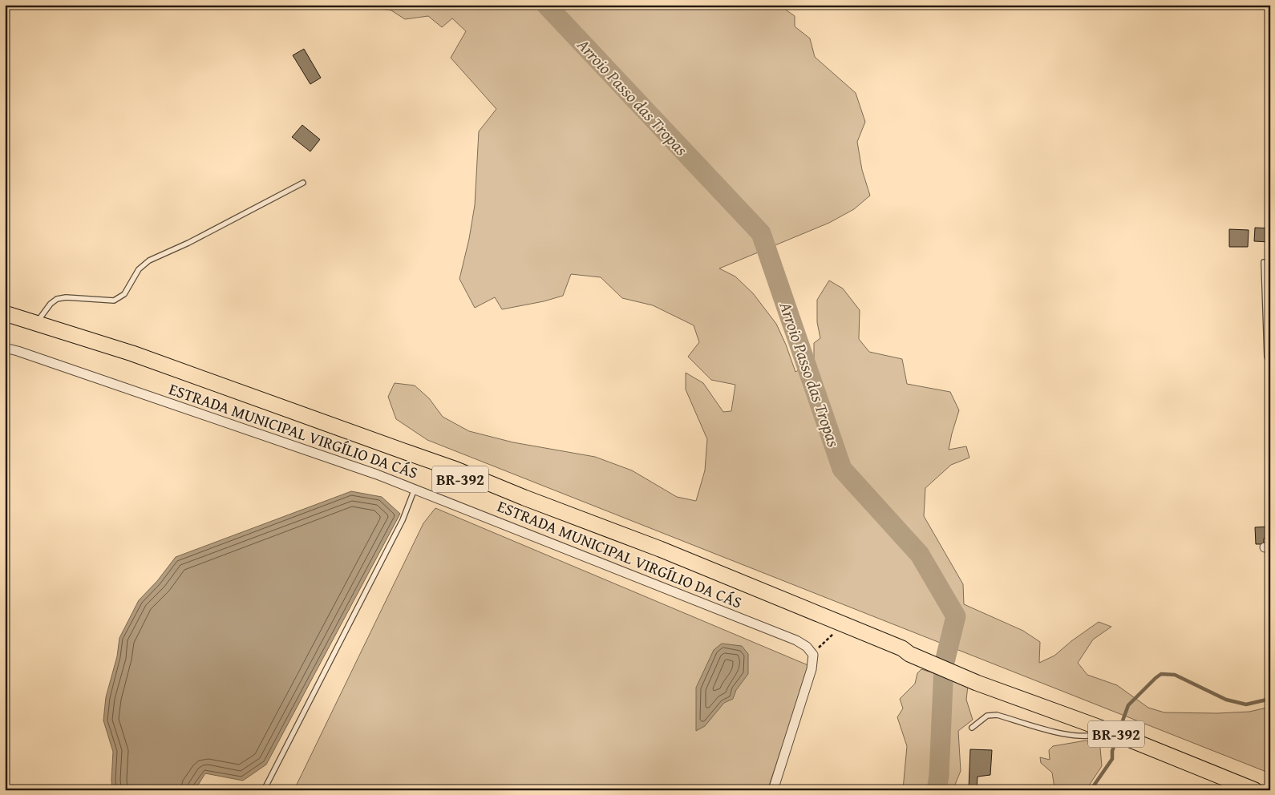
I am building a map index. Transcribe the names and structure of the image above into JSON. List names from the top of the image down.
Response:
{
  "streets": {
    "highway": ["BR-392"],
    "street": ["ESTRADA MUNICIPAL VIRGÍLIO DA CÁS"]
  },
  "water": ["Arroio Passo das Tropas"]
}
